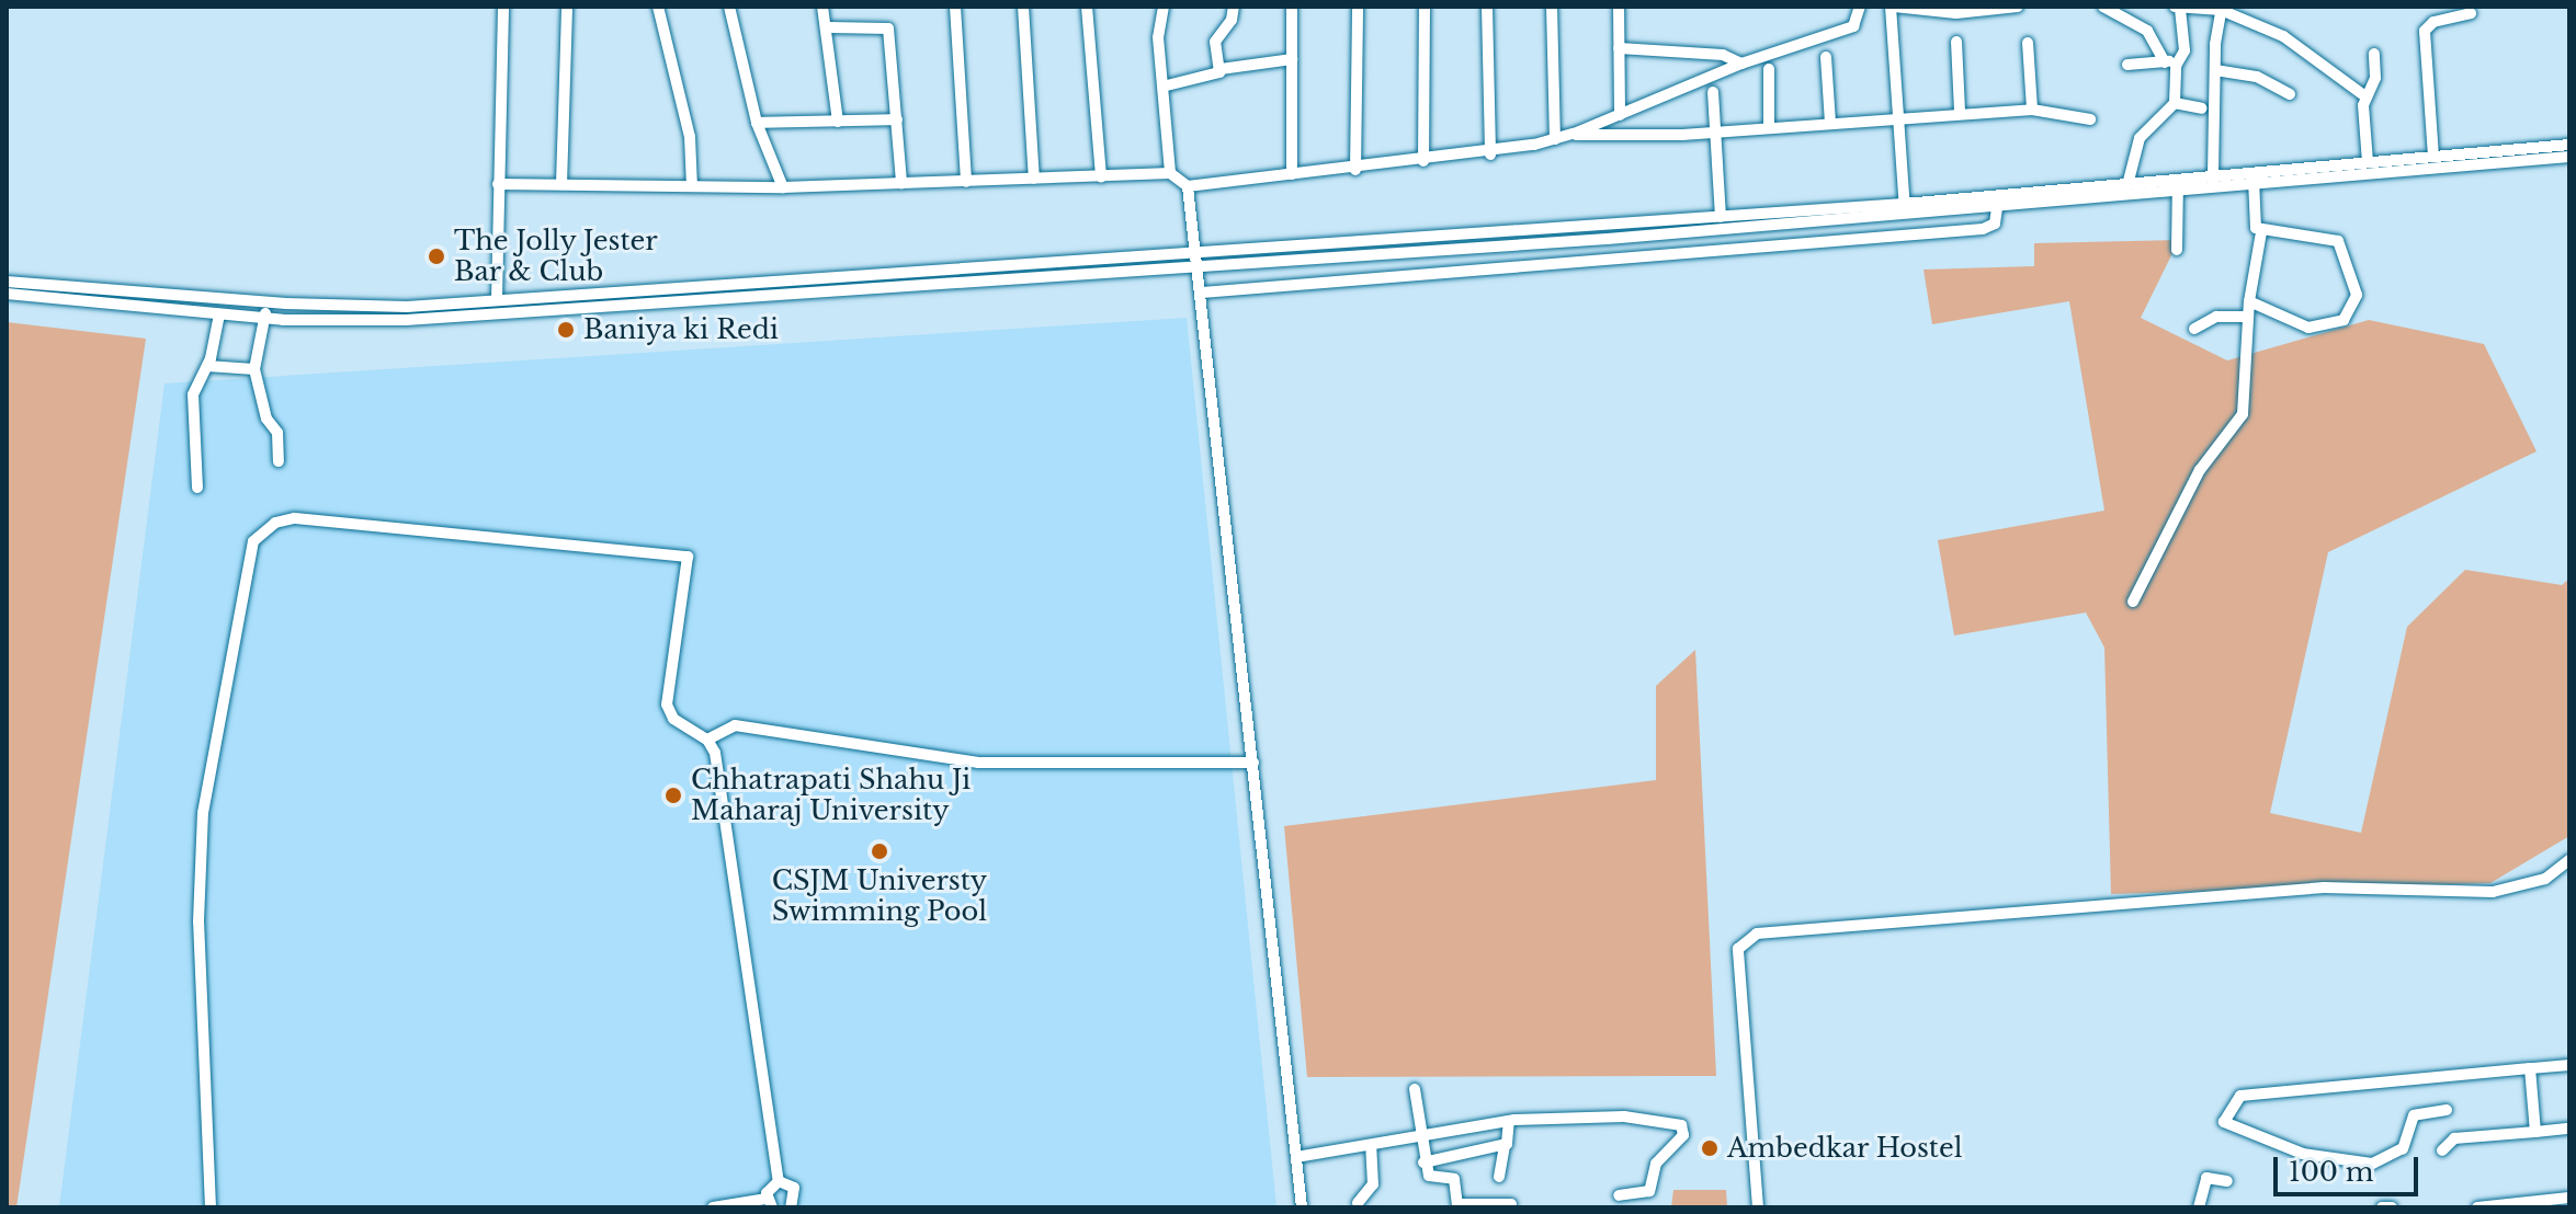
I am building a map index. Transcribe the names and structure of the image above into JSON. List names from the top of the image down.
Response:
{
  "places": [
    "The Jolly Jester Bar & Club",
    "Baniya ki Redi",
    "Chhatrapati Shahu Ji Maharaj University",
    "CSJM Universty Swimming Pool",
    "Ambedkar Hostel"
  ],
  "scale_bar": "100 m"
}
